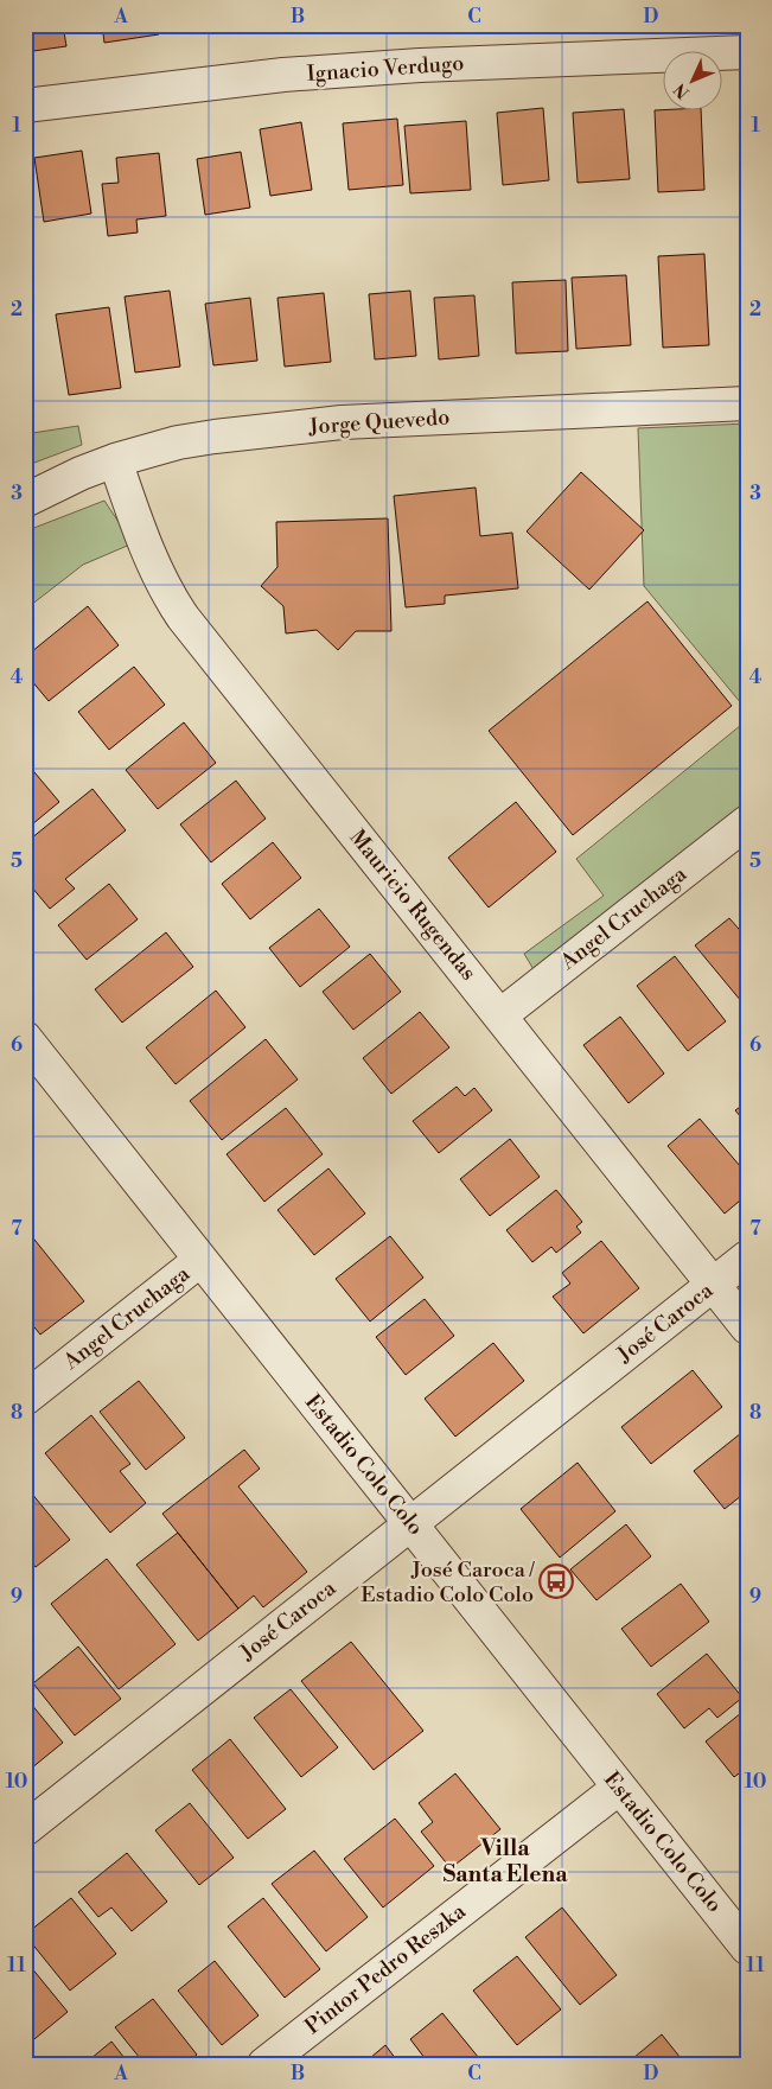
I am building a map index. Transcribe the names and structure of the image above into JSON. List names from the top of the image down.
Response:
{
  "streets": {
    "street": [
      "Ignacio Verdugo",
      "Jorge Quevedo",
      "Mauricio Rugendas",
      "Angel Cruchaga",
      "José Caroca",
      "Estadio Colo Colo",
      "Pintor Pedro Reszka"
    ]
  },
  "crossings": [
    ["Jorge Quevedo", "Mauricio Rugendas"],
    ["Mauricio Rugendas", "Angel Cruchaga"],
    ["Mauricio Rugendas", "José Caroca"],
    ["Angel Cruchaga", "Estadio Colo Colo"],
    ["José Caroca", "Estadio Colo Colo"],
    ["Estadio Colo Colo", "Pintor Pedro Reszka"]
  ],
  "districts": ["Villa Santa Elena"],
  "places": {
    "bus stop": ["José Caroca / Estadio Colo Colo"]
  },
  "north": "bottom left",
  "grid": {
    "columns": [
      "A",
      "B",
      "C",
      "D"
    ],
    "rows": [
      "1",
      "2",
      "3",
      "4",
      "5",
      "6",
      "7",
      "8",
      "9",
      "10",
      "11"
    ]
  }
}
